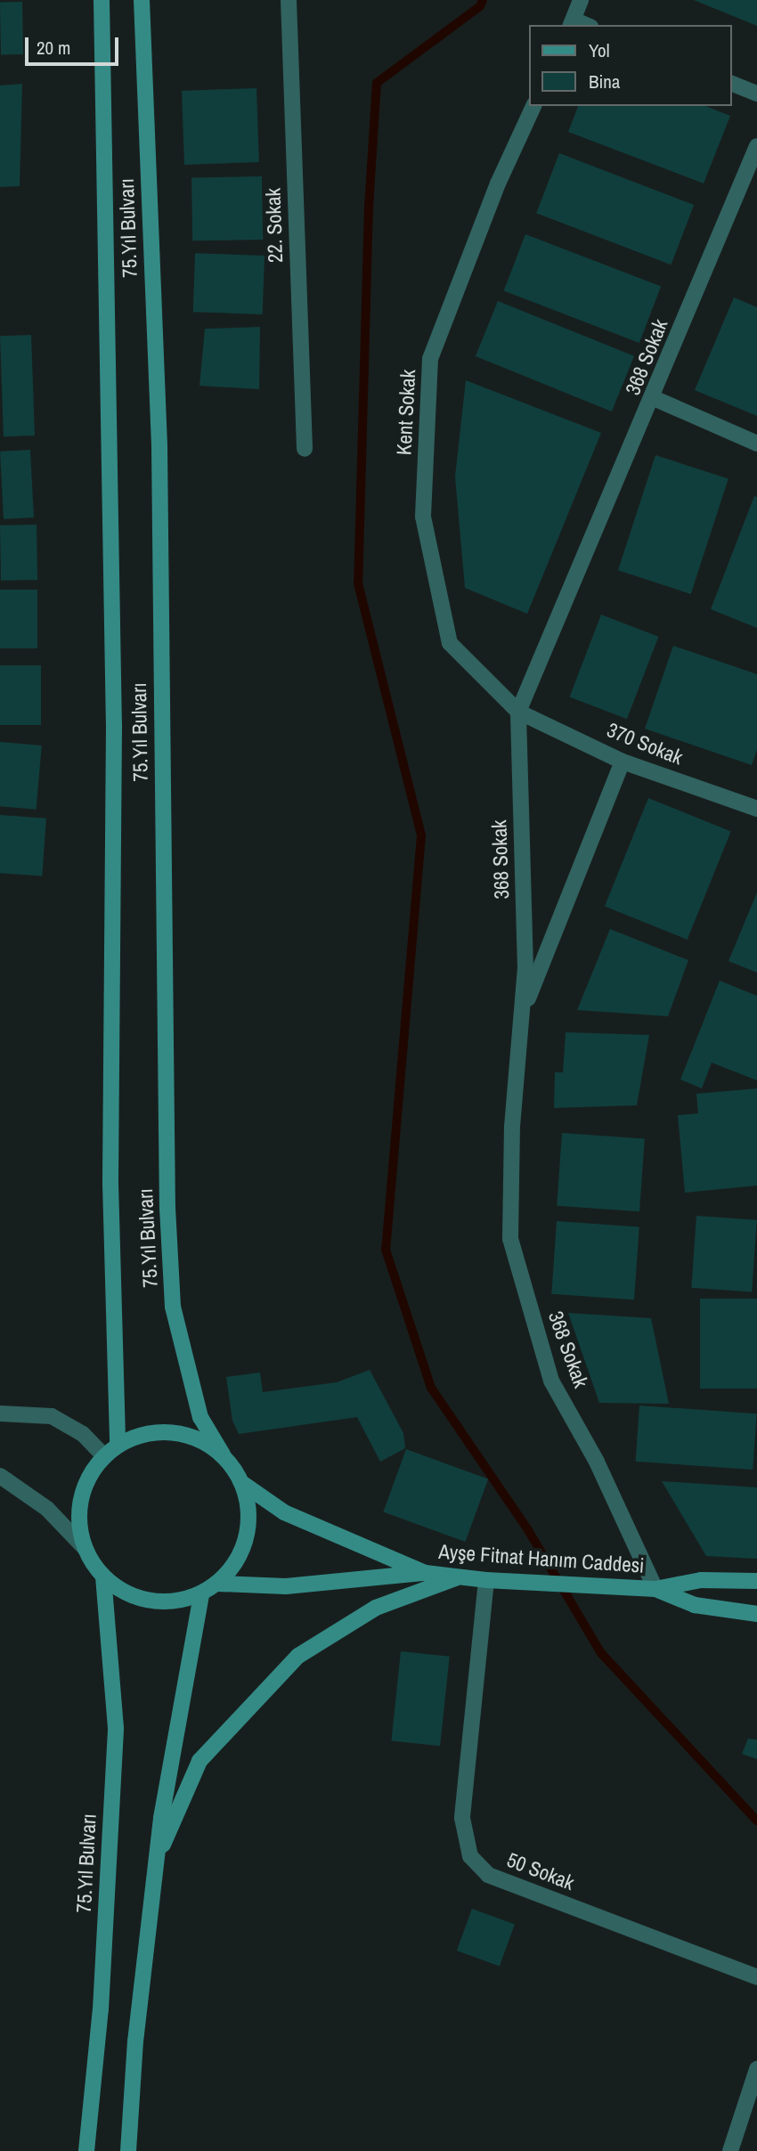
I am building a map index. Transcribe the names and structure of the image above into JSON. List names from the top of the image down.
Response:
{
  "streets": {
    "main road": ["75.Yıl Bulvarı", "Ayşe Fitnat Hanım Caddesi"],
    "street": [
      "22. Sokak",
      "368 Sokak",
      "Kent Sokak",
      "370 Sokak",
      "50 Sokak"
    ]
  },
  "crossings": [
    ["75.Yıl Bulvarı", "Ayşe Fitnat Hanım Caddesi"],
    ["368 Sokak", "Kent Sokak"],
    ["368 Sokak", "370 Sokak"],
    ["368 Sokak", "Ayşe Fitnat Hanım Caddesi"],
    ["Kent Sokak", "370 Sokak"],
    ["Ayşe Fitnat Hanım Caddesi", "50 Sokak"]
  ],
  "legend": ["Yol", "Bina"],
  "scale_bar": "20 m"
}
